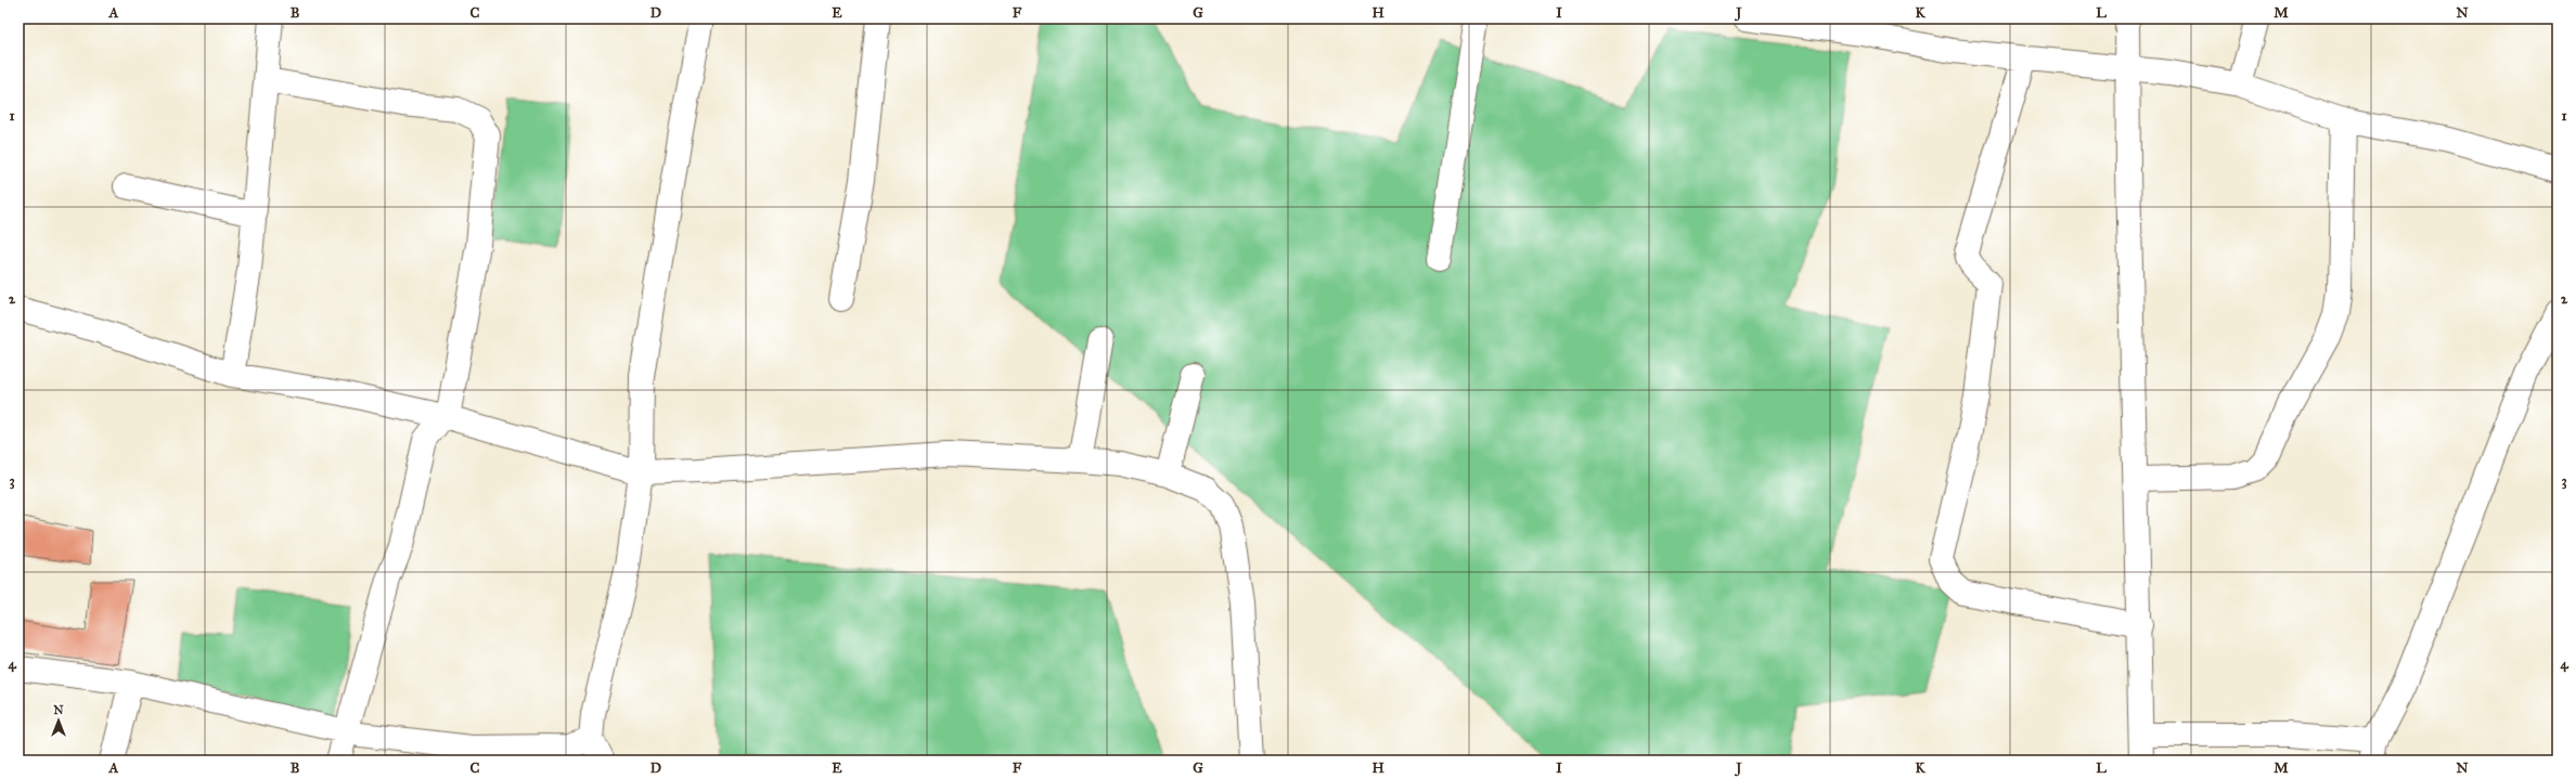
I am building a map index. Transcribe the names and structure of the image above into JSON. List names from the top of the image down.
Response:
{
  "north": "top",
  "grid": {
    "columns": [
      "A",
      "B",
      "C",
      "D",
      "E",
      "F",
      "G",
      "H",
      "I",
      "J",
      "K",
      "L",
      "M",
      "N"
    ],
    "rows": [
      "1",
      "2",
      "3",
      "4"
    ]
  }
}
